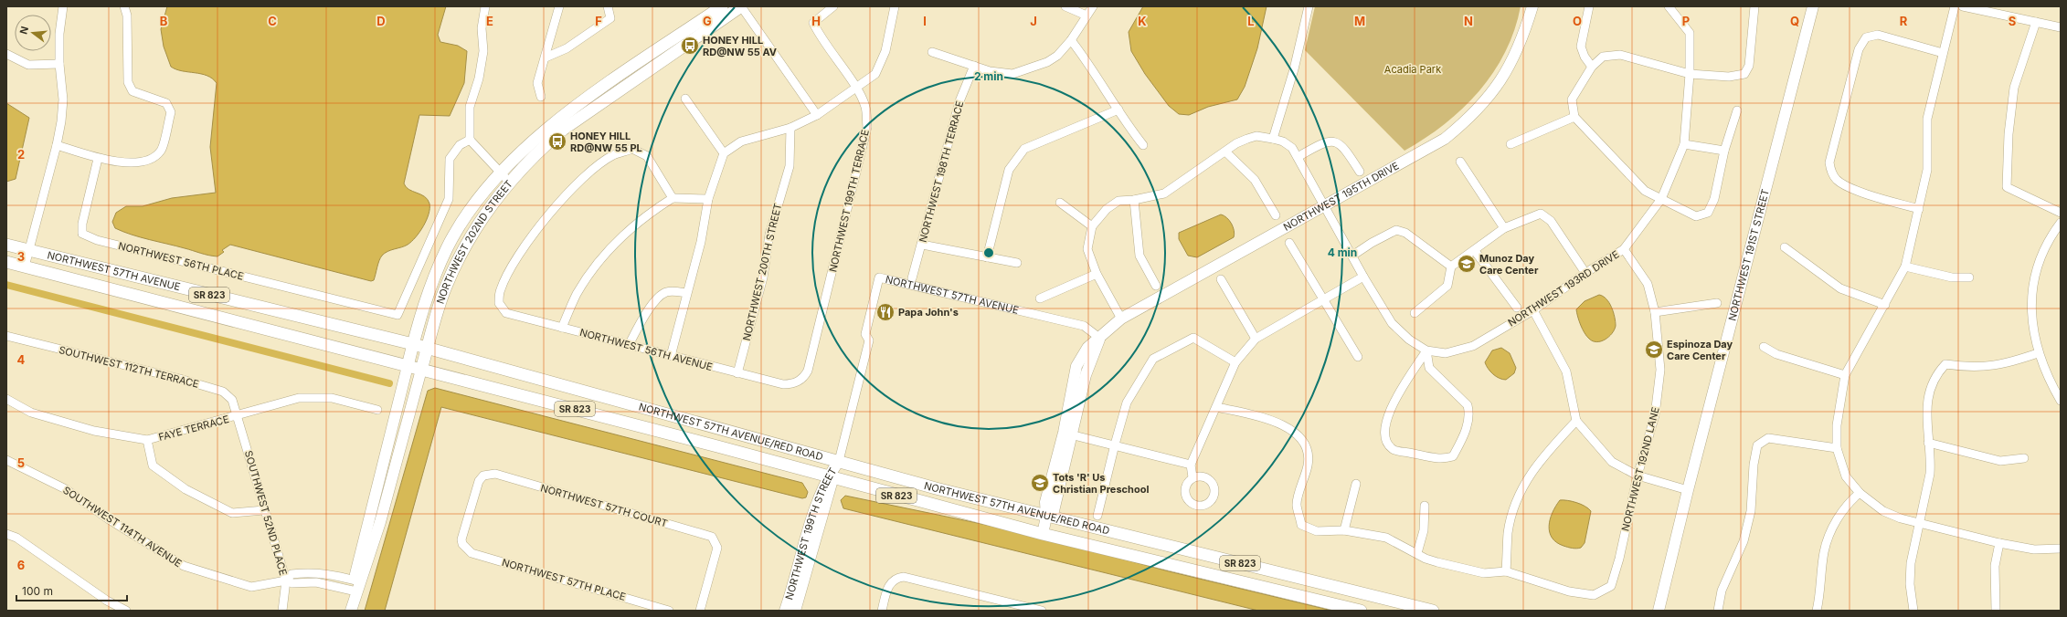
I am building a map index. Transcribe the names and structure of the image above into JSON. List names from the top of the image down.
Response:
{
  "streets": {
    "main road": [
      "NORTHWEST 202ND STREET",
      "NORTHWEST 57TH AVENUE",
      "SR 823",
      "NORTHWEST 57TH AVENUE/RED ROAD"
    ],
    "street": [
      "NORTHWEST 198TH TERRACE",
      "NORTHWEST 195TH DRIVE",
      "NORTHWEST 199TH TERRACE",
      "NORTHWEST 191ST STREET",
      "NORTHWEST 56TH PLACE",
      "NORTHWEST 200TH STREET",
      "NORTHWEST 193RD DRIVE",
      "NORTHWEST 56TH AVENUE",
      "SOUTHWEST 112TH TERRACE",
      "FAYE TERRACE",
      "NORTHWEST 192ND LANE",
      "NORTHWEST 57TH COURT",
      "SOUTHWEST 52ND PLACE",
      "SOUTHWEST 114TH AVENUE",
      "NORTHWEST 199TH STREET",
      "NORTHWEST 57TH PLACE"
    ]
  },
  "crossings": [
    ["NORTHWEST 195TH DRIVE", "NORTHWEST 57TH AVENUE"],
    ["NORTHWEST 195TH DRIVE", "NORTHWEST 57TH AVENUE/RED ROAD"],
    ["NORTHWEST 199TH TERRACE", "NORTHWEST 56TH AVENUE"],
    ["NORTHWEST 202ND STREET", "NORTHWEST 57TH AVENUE"],
    ["NORTHWEST 202ND STREET", "NORTHWEST 57TH AVENUE/RED ROAD"],
    ["NORTHWEST 202ND STREET", "SOUTHWEST 114TH AVENUE"],
    ["NORTHWEST 57TH AVENUE", "NORTHWEST 57TH AVENUE/RED ROAD"],
    ["NORTHWEST 57TH AVENUE", "NORTHWEST 199TH STREET"],
    ["NORTHWEST 200TH STREET", "NORTHWEST 56TH AVENUE"],
    ["NORTHWEST 193RD DRIVE", "NORTHWEST 192ND LANE"],
    ["SOUTHWEST 112TH TERRACE", "FAYE TERRACE"],
    ["SOUTHWEST 112TH TERRACE", "SOUTHWEST 52ND PLACE"],
    ["FAYE TERRACE", "SOUTHWEST 52ND PLACE"],
    ["NORTHWEST 57TH AVENUE/RED ROAD", "NORTHWEST 199TH STREET"],
    ["NORTHWEST 57TH COURT", "NORTHWEST 57TH PLACE"],
    ["SOUTHWEST 52ND PLACE", "SOUTHWEST 114TH AVENUE"]
  ],
  "parks": ["Acadia Park"],
  "places": {
    "bus stop": ["HONEY HILL RD@NW 55 AV", "HONEY HILL RD@NW 55 PL"],
    "school or university": ["Munoz Day Care Center", "Espinoza Day Care Center", "Tots 'R' Us Christian Preschool"],
    "restaurant": ["Papa John's"]
  },
  "scale_bar": "100 m",
  "north": "left",
  "grid": {
    "columns": [
      "B",
      "C",
      "D",
      "E",
      "F",
      "G",
      "H",
      "I",
      "J",
      "K",
      "L",
      "M",
      "N",
      "O",
      "P",
      "Q",
      "R",
      "S"
    ],
    "rows": [
      "2",
      "3",
      "4",
      "5",
      "6"
    ]
  },
  "rings": ["2 min", "4 min"]
}
